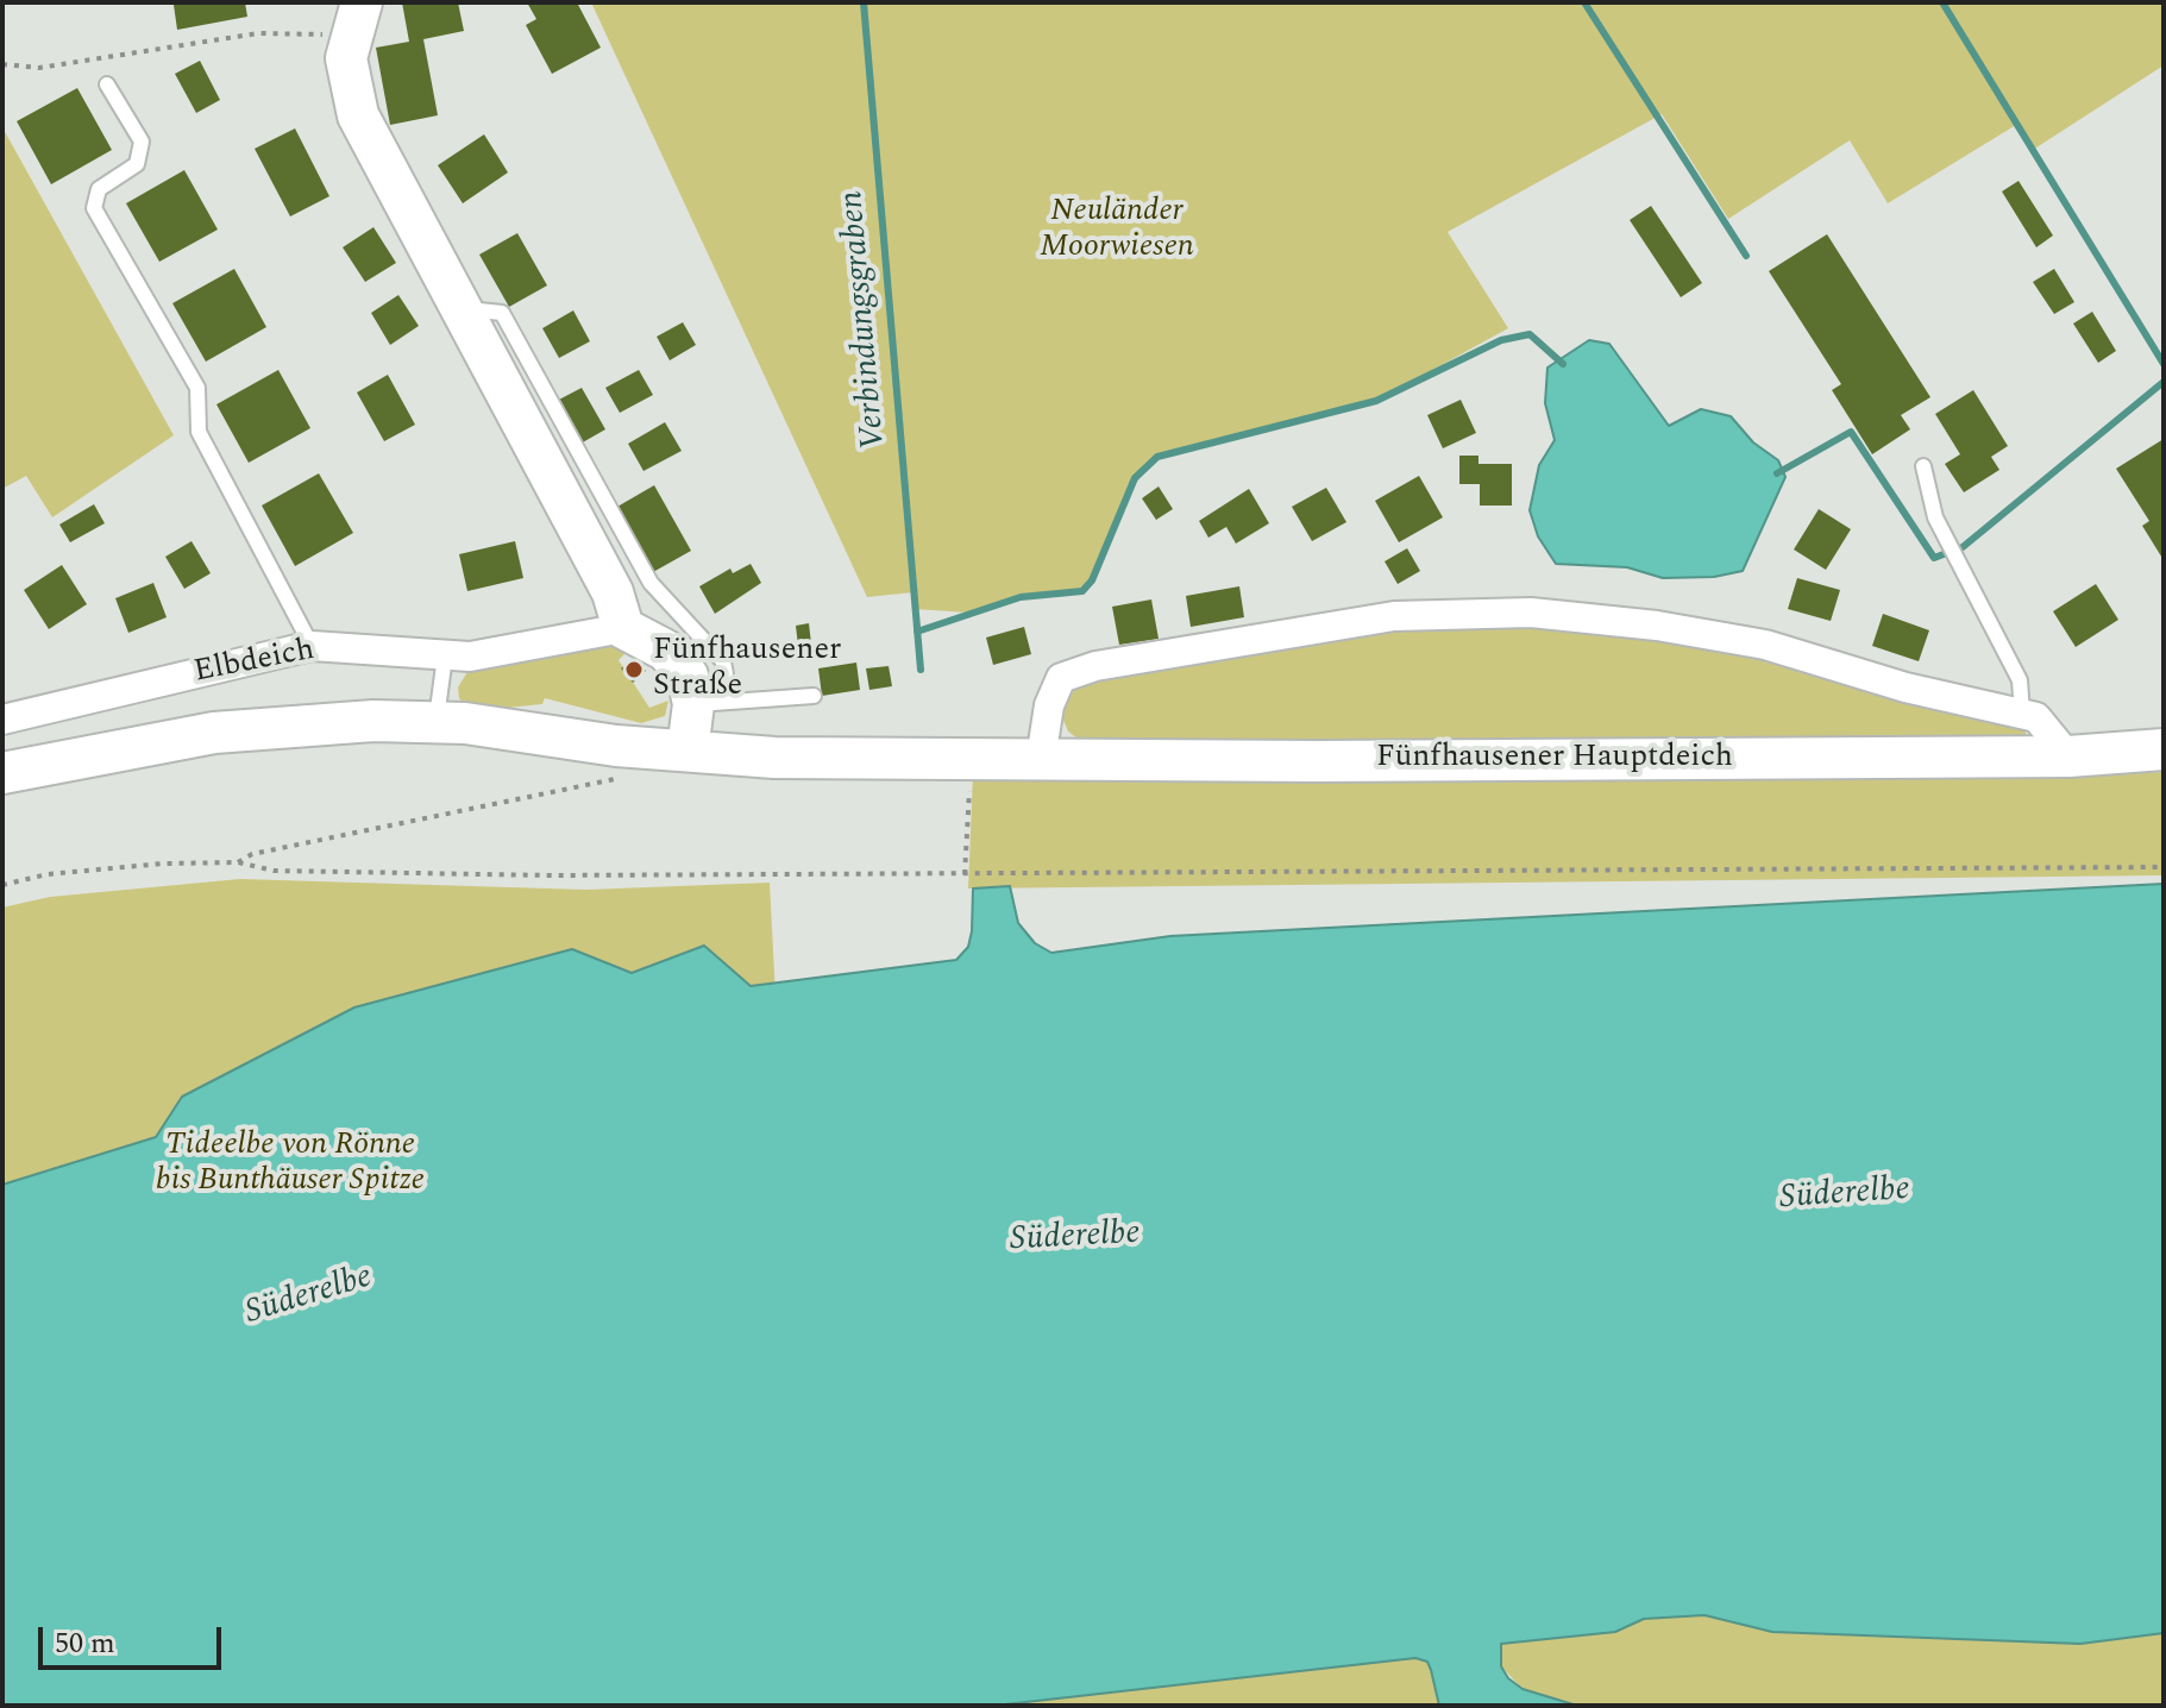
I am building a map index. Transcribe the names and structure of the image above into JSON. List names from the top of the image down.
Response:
{
  "streets": {
    "street": ["Elbdeich", "Fünfhausener Hauptdeich"]
  },
  "crossings": [
    ["Elbdeich", "Fünfhausener Hauptdeich"]
  ],
  "water": ["Verbindungsgraben", "Süderelbe"],
  "parks": ["Neuländer Moorwiesen", "Tideelbe von Rönne bis Bunthäuser Spitze"],
  "places": ["Fünfhausener Straße"],
  "scale_bar": "50 m"
}
